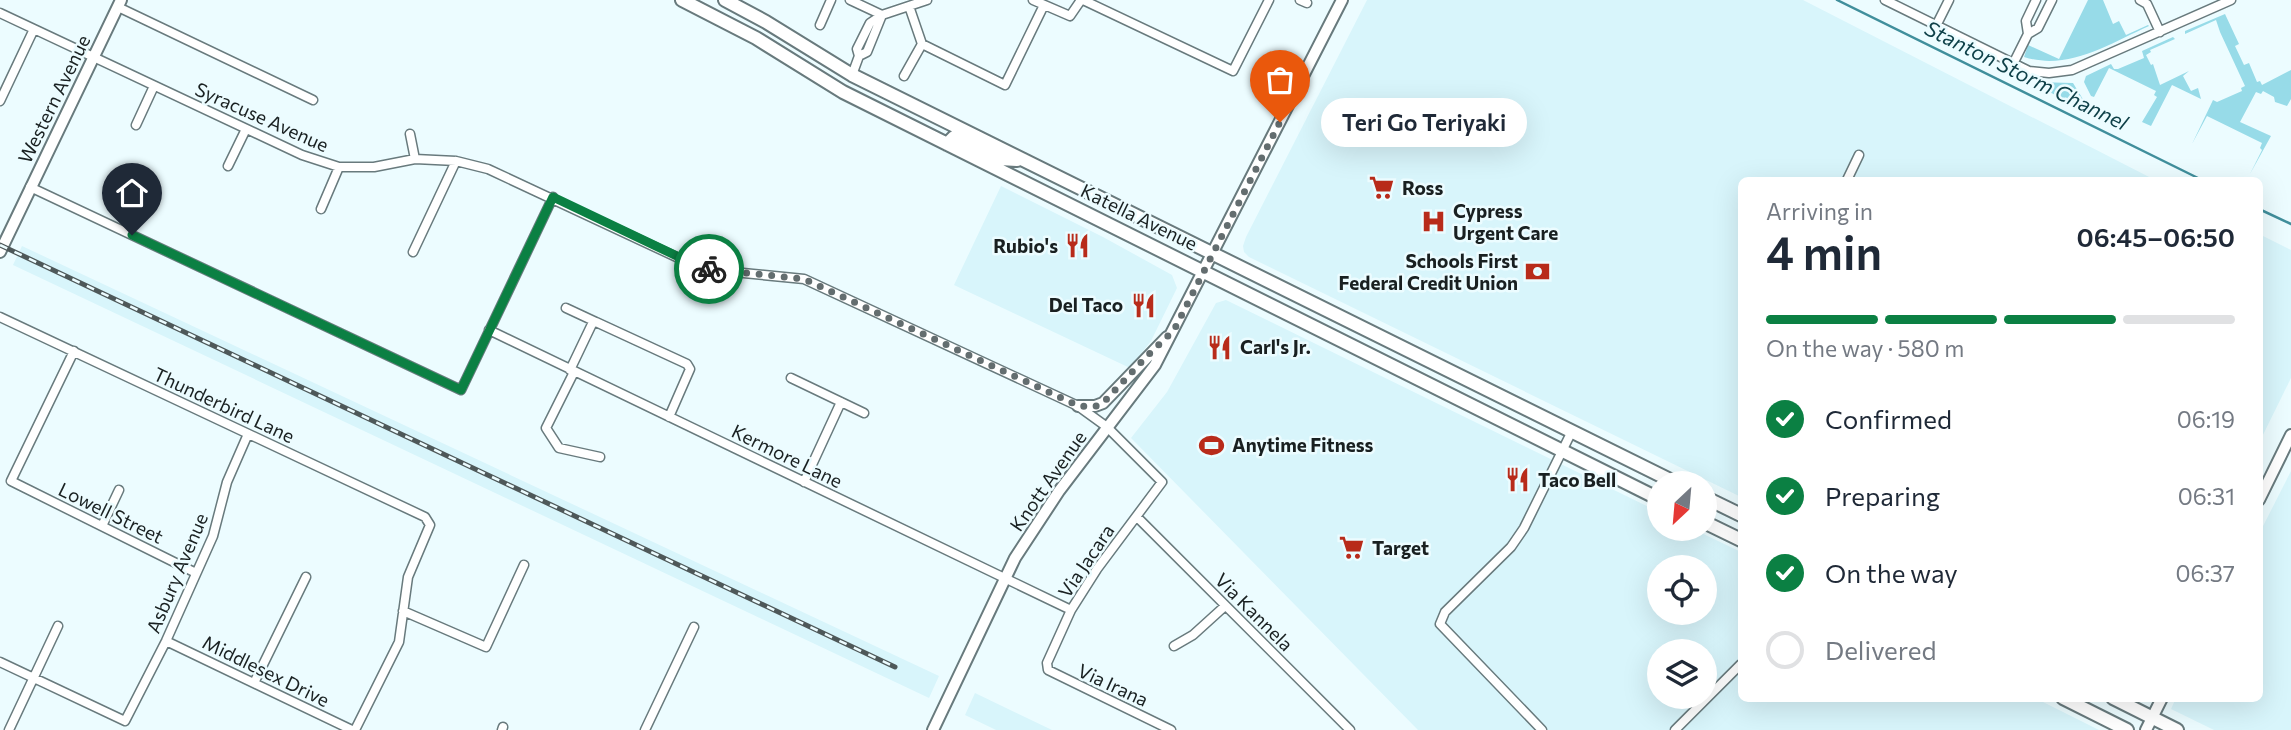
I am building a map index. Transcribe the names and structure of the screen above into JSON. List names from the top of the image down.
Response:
{
  "streets": {
    "main road": ["Western Avenue", "Katella Avenue", "Knott Avenue"],
    "street": [
      "Syracuse Avenue",
      "Thunderbird Lane",
      "Kermore Lane",
      "Lowell Street",
      "Via Jacara",
      "Asbury Avenue",
      "Via Kannela",
      "Middlesex Drive",
      "Via Irana"
    ]
  },
  "crossings": [
    ["Western Avenue", "Syracuse Avenue"],
    ["Syracuse Avenue", "Knott Avenue"],
    ["Syracuse Avenue", "Via Jacara"],
    ["Katella Avenue", "Knott Avenue"],
    ["Thunderbird Lane", "Lowell Street"],
    ["Thunderbird Lane", "Asbury Avenue"],
    ["Kermore Lane", "Knott Avenue"],
    ["Kermore Lane", "Via Jacara"],
    ["Lowell Street", "Asbury Avenue"],
    ["Via Jacara", "Via Kannela"],
    ["Via Jacara", "Via Irana"],
    ["Asbury Avenue", "Middlesex Drive"]
  ],
  "water": ["Stanton Storm Channel"],
  "places": {
    "other": ["Teri Go Teriyaki"],
    "supermarket": ["Ross", "Target"],
    "hospital": ["Cypress Urgent Care"],
    "restaurant": [
      "Rubio's",
      "Del Taco",
      "Carl's Jr.",
      "Taco Bell"
    ],
    "bank": ["Schools First Federal Credit Union"],
    "sports": ["Anytime Fitness"]
  },
  "north": "bottom left",
  "page": {
    "bubble": "Teri Go Teriyaki",
    "heading": ["4 min", "Arriving in", "06:45–06:50"],
    "bar": "On the way · 580 m",
    "list": [
      ["Confirmed", "06:19"],
      ["Preparing", "06:31"],
      ["On the way", "06:37"],
      "Delivered"
    ]
  }
}
